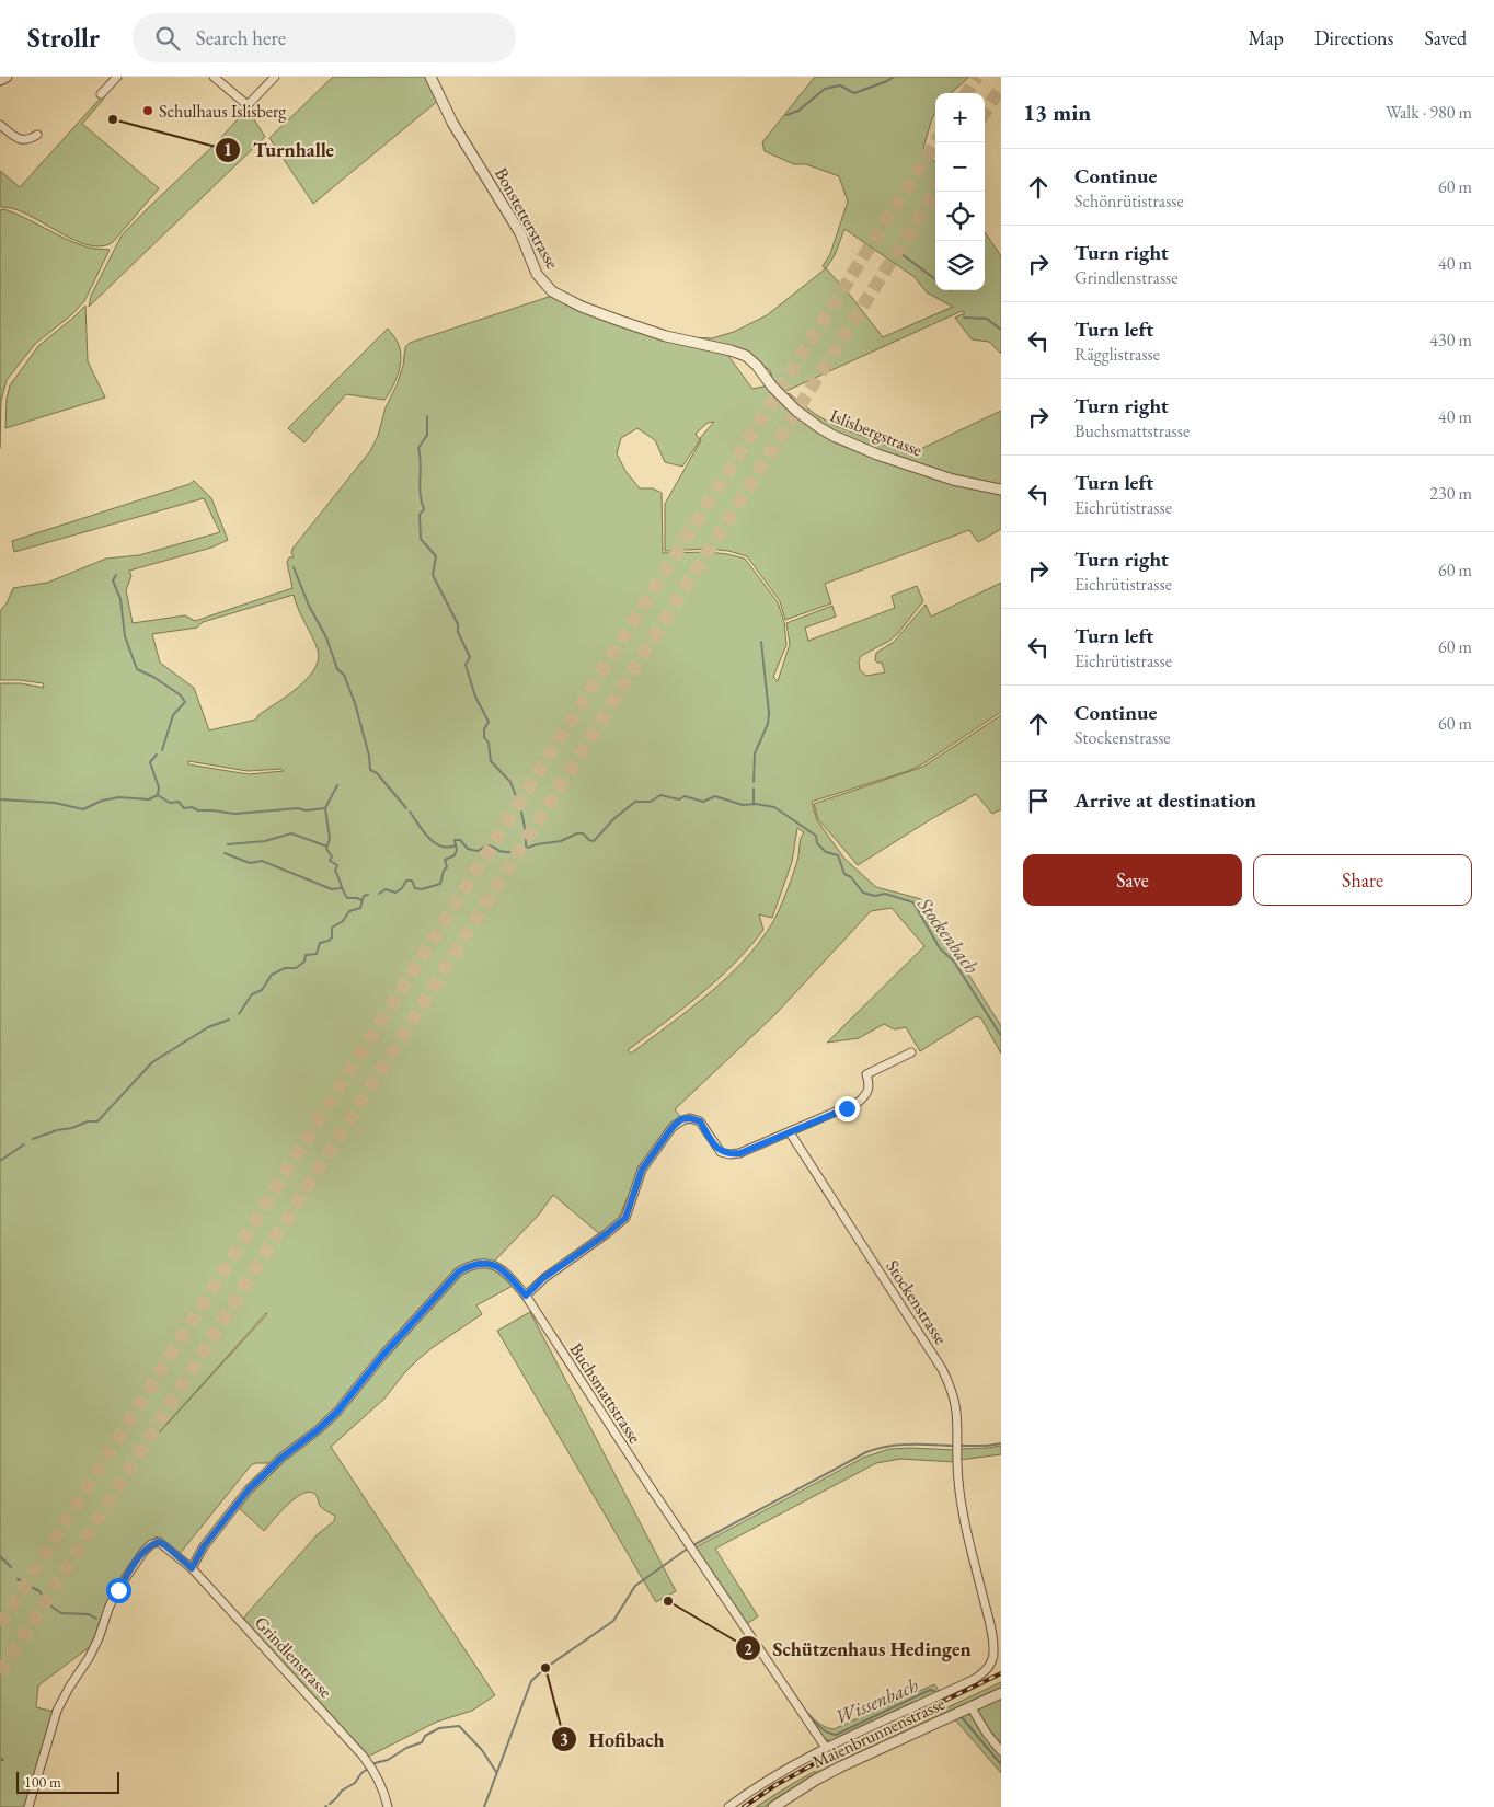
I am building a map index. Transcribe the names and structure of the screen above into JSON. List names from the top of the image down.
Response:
{
  "streets": {
    "street": [
      "Bonstetterstrasse",
      "Islisbergstrasse",
      "Stockenstrasse",
      "Buchsmattstrasse",
      "Grindlenstrasse",
      "Maienbrunnenstrasse"
    ]
  },
  "crossings": [
    ["Bonstetterstrasse", "Islisbergstrasse"],
    ["Stockenstrasse", "Buchsmattstrasse"],
    ["Buchsmattstrasse", "Grindlenstrasse"]
  ],
  "water": ["Stockenbach", "Wissenbach"],
  "places": [
    "Schulhaus Islisberg",
    "Turnhalle",
    "Schützenhaus Hedingen",
    "Hofibach"
  ],
  "scale_bar": "100 m",
  "page": {
    "header": "Strollr",
    "search": "Search here",
    "nav": ["Map", "Directions", "Saved"],
    "heading": ["13 min", "Walk · 980 m"],
    "map_buttons": ["+", "−"],
    "list": [
      ["Continue", "Schönrütistrasse", "60 m"],
      ["Turn right", "Grindlenstrasse", "40 m"],
      ["Turn left", "Rägglistrasse", "430 m"],
      ["Turn right", "Buchsmattstrasse", "40 m"],
      ["Turn left", "Eichrütistrasse", "230 m"],
      ["Turn right", "Eichrütistrasse", "60 m"],
      ["Turn left", "Eichrütistrasse", "60 m"],
      ["Continue", "Stockenstrasse", "60 m"],
      "Arrive at destination"
    ],
    "buttons": ["Save", "Share"],
    "scale": "100 m"
  }
}
